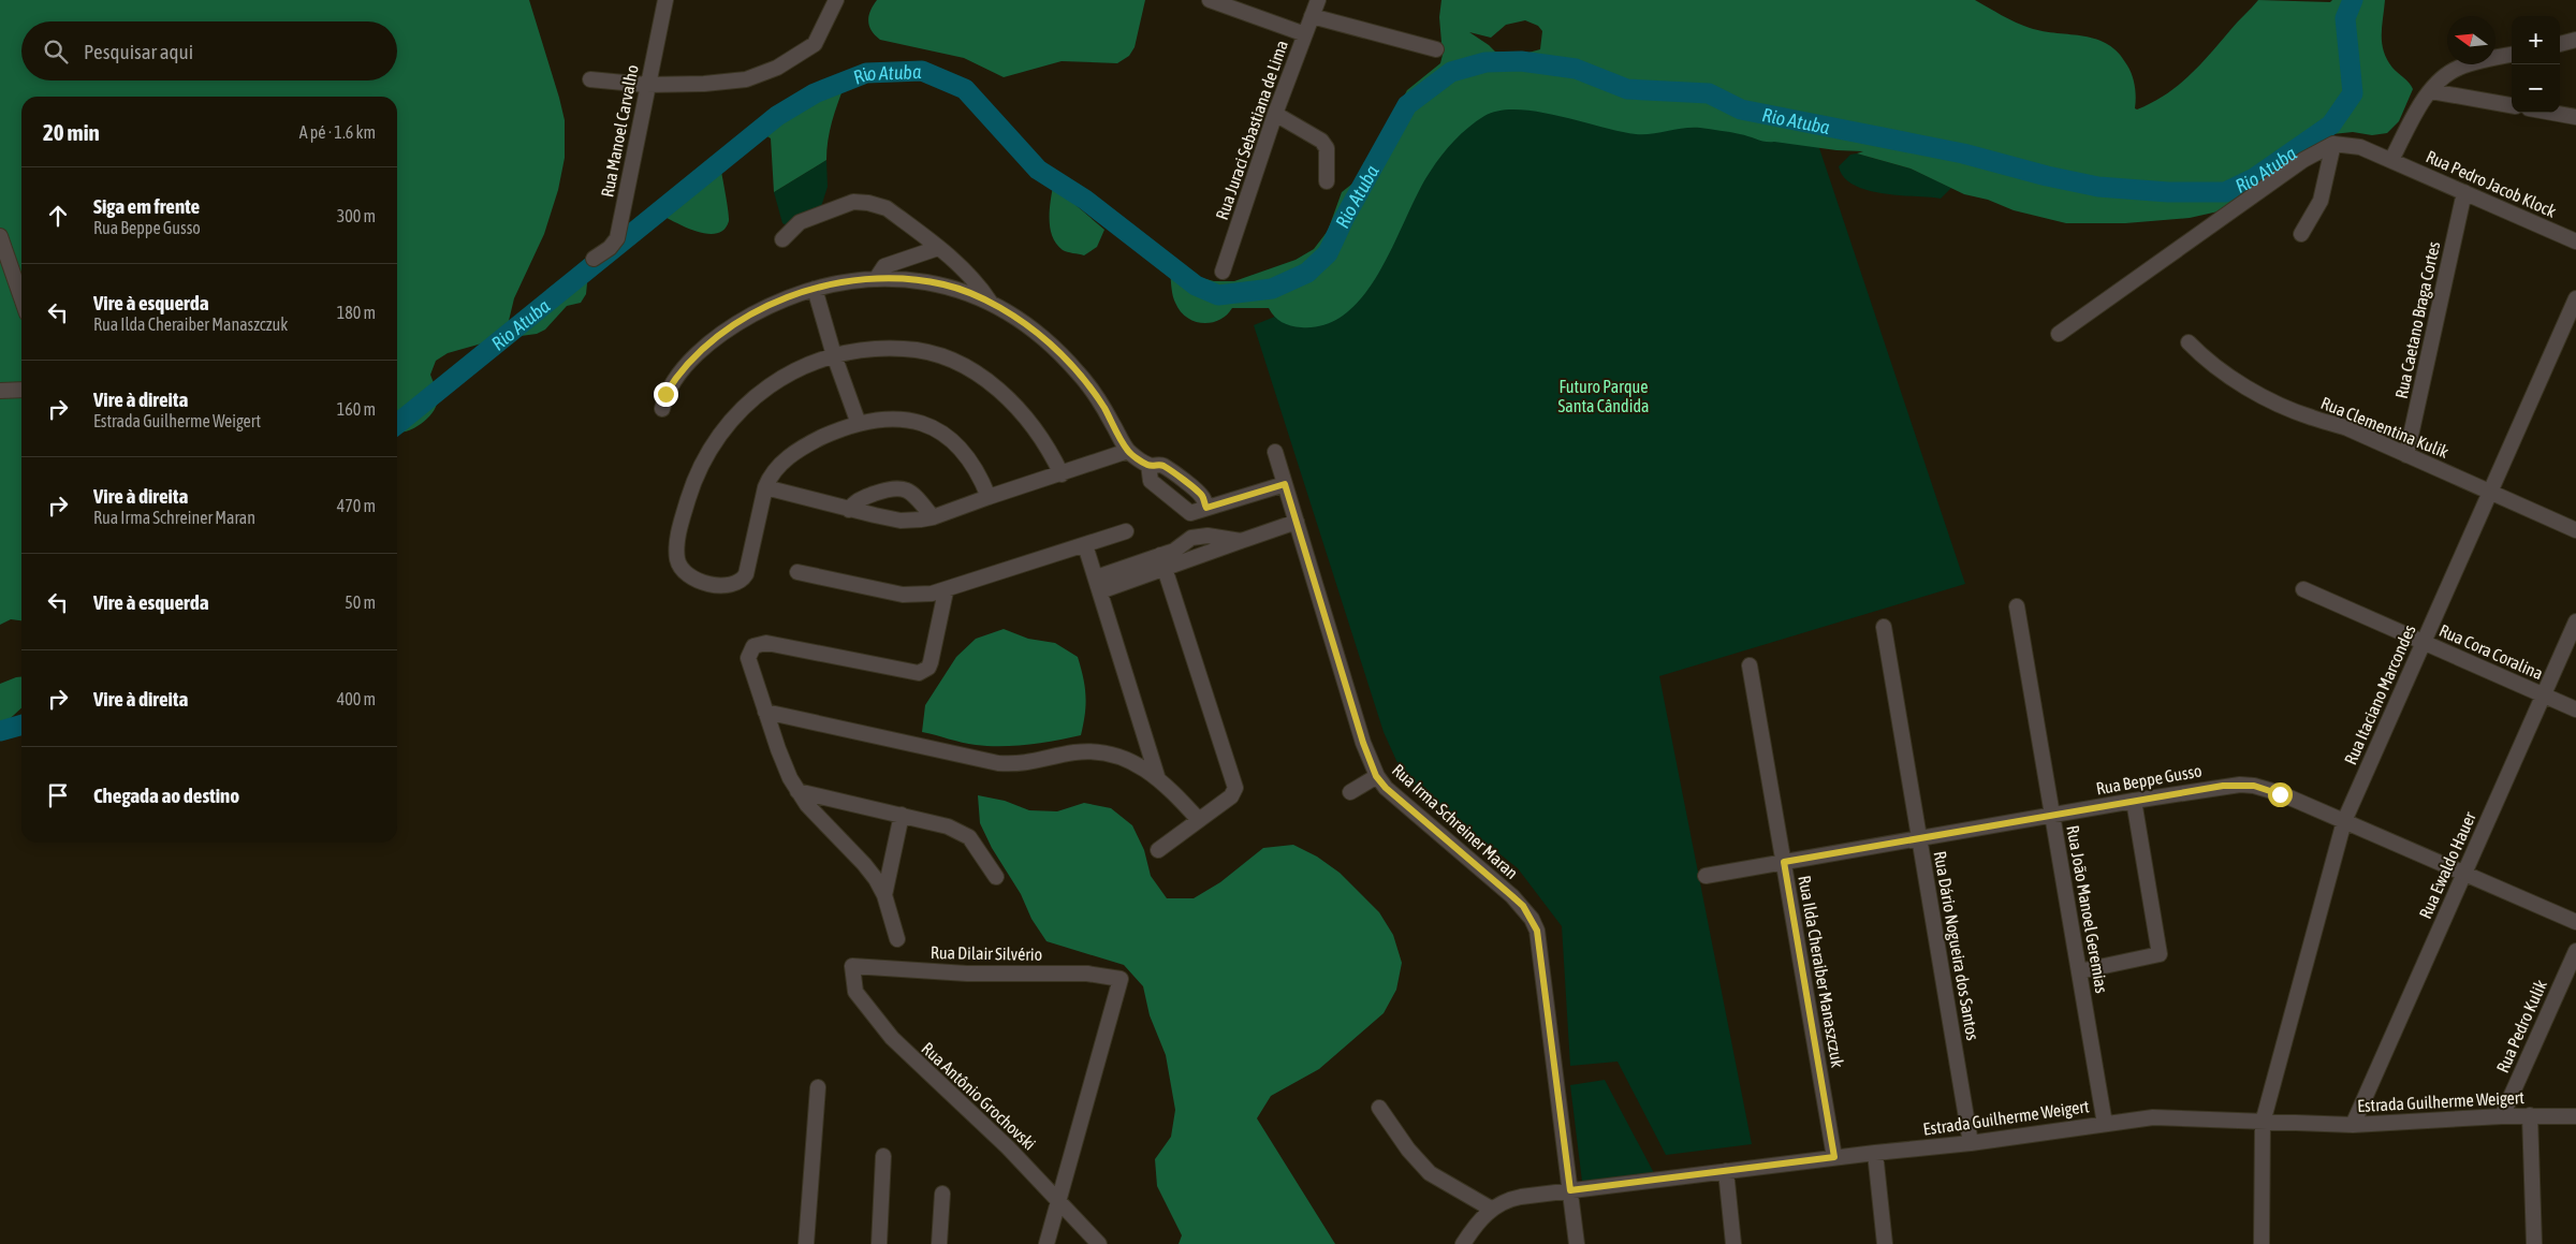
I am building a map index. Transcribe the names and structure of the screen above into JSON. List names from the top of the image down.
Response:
{
  "streets": {
    "street": [
      "Rua Juraci Sebastiana de Lima",
      "Rua Manoel Carvalho",
      "Rua Pedro Jacob Klock",
      "Rua Caetano Braga Cortes",
      "Rua Clementina Kulik",
      "Rua Cora Coralina",
      "Rua Itaciano Marcondes",
      "Rua Beppe Gusso",
      "Rua Irma Schreiner Maran",
      "Rua Ewaldo Hauer",
      "Rua João Manoel Geremias",
      "Rua Dário Nogueira dos Santos",
      "Rua Dilair Silvério",
      "Rua Ilda Cheraiber Manaszczuk",
      "Rua Pedro Kulik",
      "Rua Antônio Grochovski",
      "Estrada Guilherme Weigert"
    ]
  },
  "crossings": [
    ["Rua Pedro Jacob Klock", "Rua Caetano Braga Cortes"],
    ["Rua Caetano Braga Cortes", "Rua Clementina Kulik"],
    ["Rua Clementina Kulik", "Rua Itaciano Marcondes"],
    ["Rua Cora Coralina", "Rua Itaciano Marcondes"],
    ["Rua Cora Coralina", "Rua Ewaldo Hauer"],
    ["Rua Itaciano Marcondes", "Rua Beppe Gusso"],
    ["Rua Itaciano Marcondes", "Estrada Guilherme Weigert"],
    ["Rua Beppe Gusso", "Rua Ewaldo Hauer"],
    ["Rua Beppe Gusso", "Rua João Manoel Geremias"],
    ["Rua Beppe Gusso", "Rua Dário Nogueira dos Santos"],
    ["Rua Beppe Gusso", "Rua Ilda Cheraiber Manaszczuk"],
    ["Rua Irma Schreiner Maran", "Estrada Guilherme Weigert"],
    ["Rua Ewaldo Hauer", "Estrada Guilherme Weigert"],
    ["Rua João Manoel Geremias", "Estrada Guilherme Weigert"],
    ["Rua Dário Nogueira dos Santos", "Estrada Guilherme Weigert"],
    ["Rua Dilair Silvério", "Rua Antônio Grochovski"],
    ["Rua Ilda Cheraiber Manaszczuk", "Estrada Guilherme Weigert"],
    ["Rua Pedro Kulik", "Estrada Guilherme Weigert"]
  ],
  "water": ["Rio Atuba"],
  "parks": ["Futuro Parque Santa Cândida"],
  "north": "left",
  "page": {
    "map_buttons": ["+", "−"],
    "search": "Pesquisar aqui",
    "heading": ["20 min", "A pé · 1.6 km"],
    "list": [
      ["Siga em frente", "Rua Beppe Gusso", "300 m"],
      ["Vire à esquerda", "Rua Ilda Cheraiber Manaszczuk", "180 m"],
      ["Vire à direita", "Estrada Guilherme Weigert", "160 m"],
      ["Vire à direita", "Rua Irma Schreiner Maran", "470 m"],
      ["Vire à esquerda", "50 m"],
      ["Vire à direita", "400 m"],
      "Chegada ao destino"
    ]
  }
}
